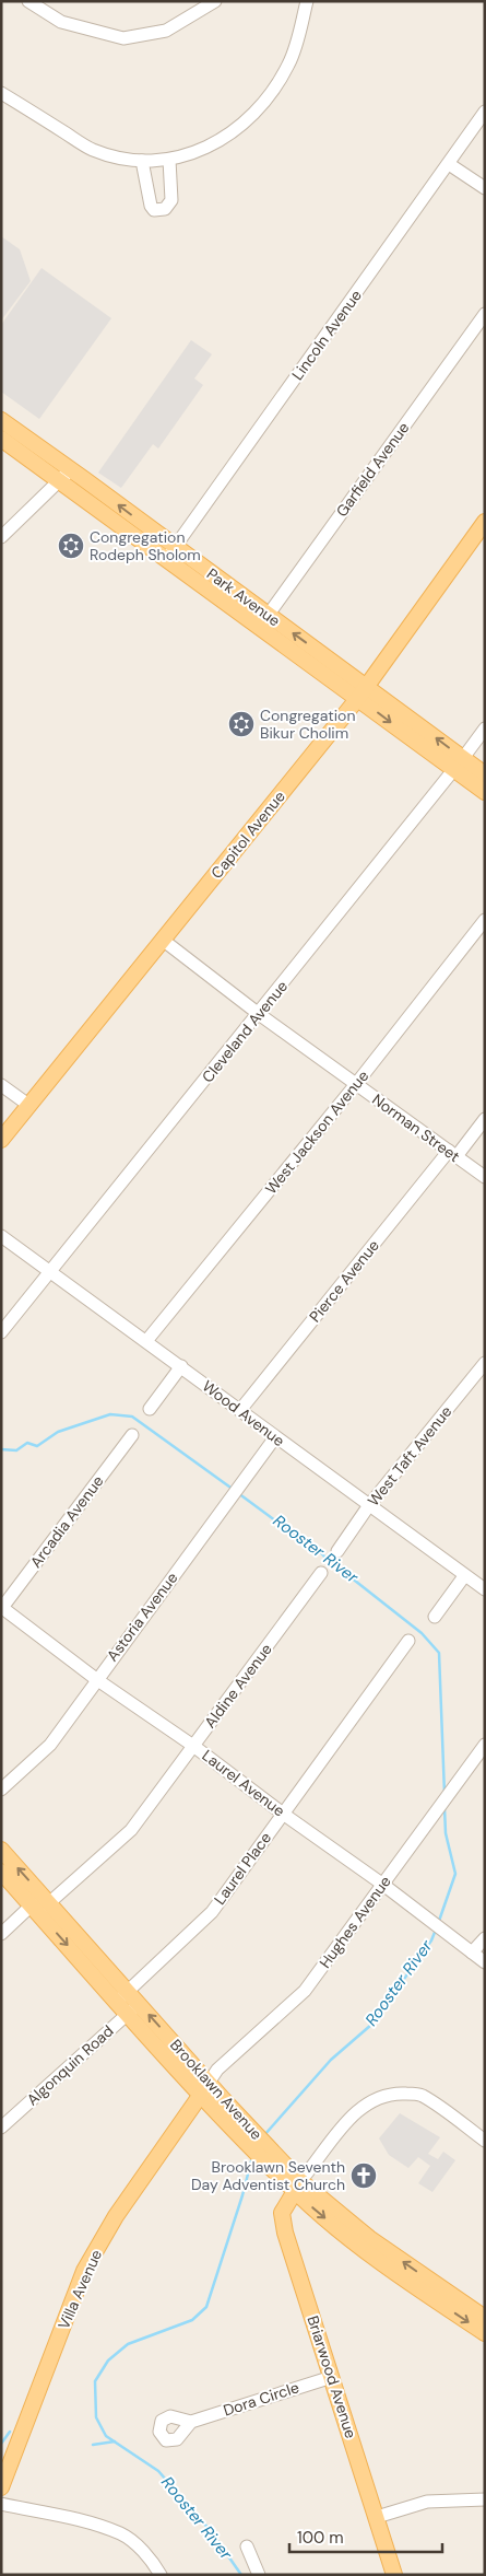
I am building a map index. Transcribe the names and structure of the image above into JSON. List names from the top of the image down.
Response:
{
  "streets": {
    "main road": [
      "Park Avenue",
      "Capitol Avenue",
      "Brooklawn Avenue",
      "Villa Avenue",
      "Briarwood Avenue"
    ],
    "street": [
      "Lincoln Avenue",
      "Garfield Avenue",
      "Cleveland Avenue",
      "Norman Street",
      "West Jackson Avenue",
      "Pierce Avenue",
      "Wood Avenue",
      "West Taft Avenue",
      "Arcadia Avenue",
      "Astoria Avenue",
      "Aldine Avenue",
      "Laurel Avenue",
      "Laurel Place",
      "Hughes Avenue",
      "Algonquin Road",
      "Dora Circle"
    ]
  },
  "crossings": [
    ["Lincoln Avenue", "Park Avenue"],
    ["Garfield Avenue", "Park Avenue"],
    ["Park Avenue", "Capitol Avenue"],
    ["Park Avenue", "Cleveland Avenue"],
    ["Capitol Avenue", "Norman Street"],
    ["Cleveland Avenue", "Norman Street"],
    ["Cleveland Avenue", "Wood Avenue"],
    ["Norman Street", "West Jackson Avenue"],
    ["Norman Street", "Pierce Avenue"],
    ["West Jackson Avenue", "Wood Avenue"],
    ["Pierce Avenue", "Wood Avenue"],
    ["Wood Avenue", "West Taft Avenue"],
    ["Wood Avenue", "Astoria Avenue"],
    ["Arcadia Avenue", "Laurel Avenue"],
    ["Astoria Avenue", "Laurel Avenue"],
    ["Aldine Avenue", "Laurel Avenue"],
    ["Aldine Avenue", "Brooklawn Avenue"],
    ["Laurel Avenue", "Laurel Place"],
    ["Laurel Avenue", "Hughes Avenue"],
    ["Laurel Place", "Brooklawn Avenue"],
    ["Hughes Avenue", "Brooklawn Avenue"],
    ["Hughes Avenue", "Villa Avenue"],
    ["Algonquin Road", "Brooklawn Avenue"],
    ["Brooklawn Avenue", "Villa Avenue"],
    ["Brooklawn Avenue", "Briarwood Avenue"],
    ["Briarwood Avenue", "Dora Circle"]
  ],
  "water": ["Rooster River"],
  "places": {
    "synagogue": ["Congregation Rodeph Sholom", "Congregation Bikur Cholim"],
    "church": ["Brooklawn Seventh Day Adventist Church"]
  },
  "scale_bar": "100 m"
}
